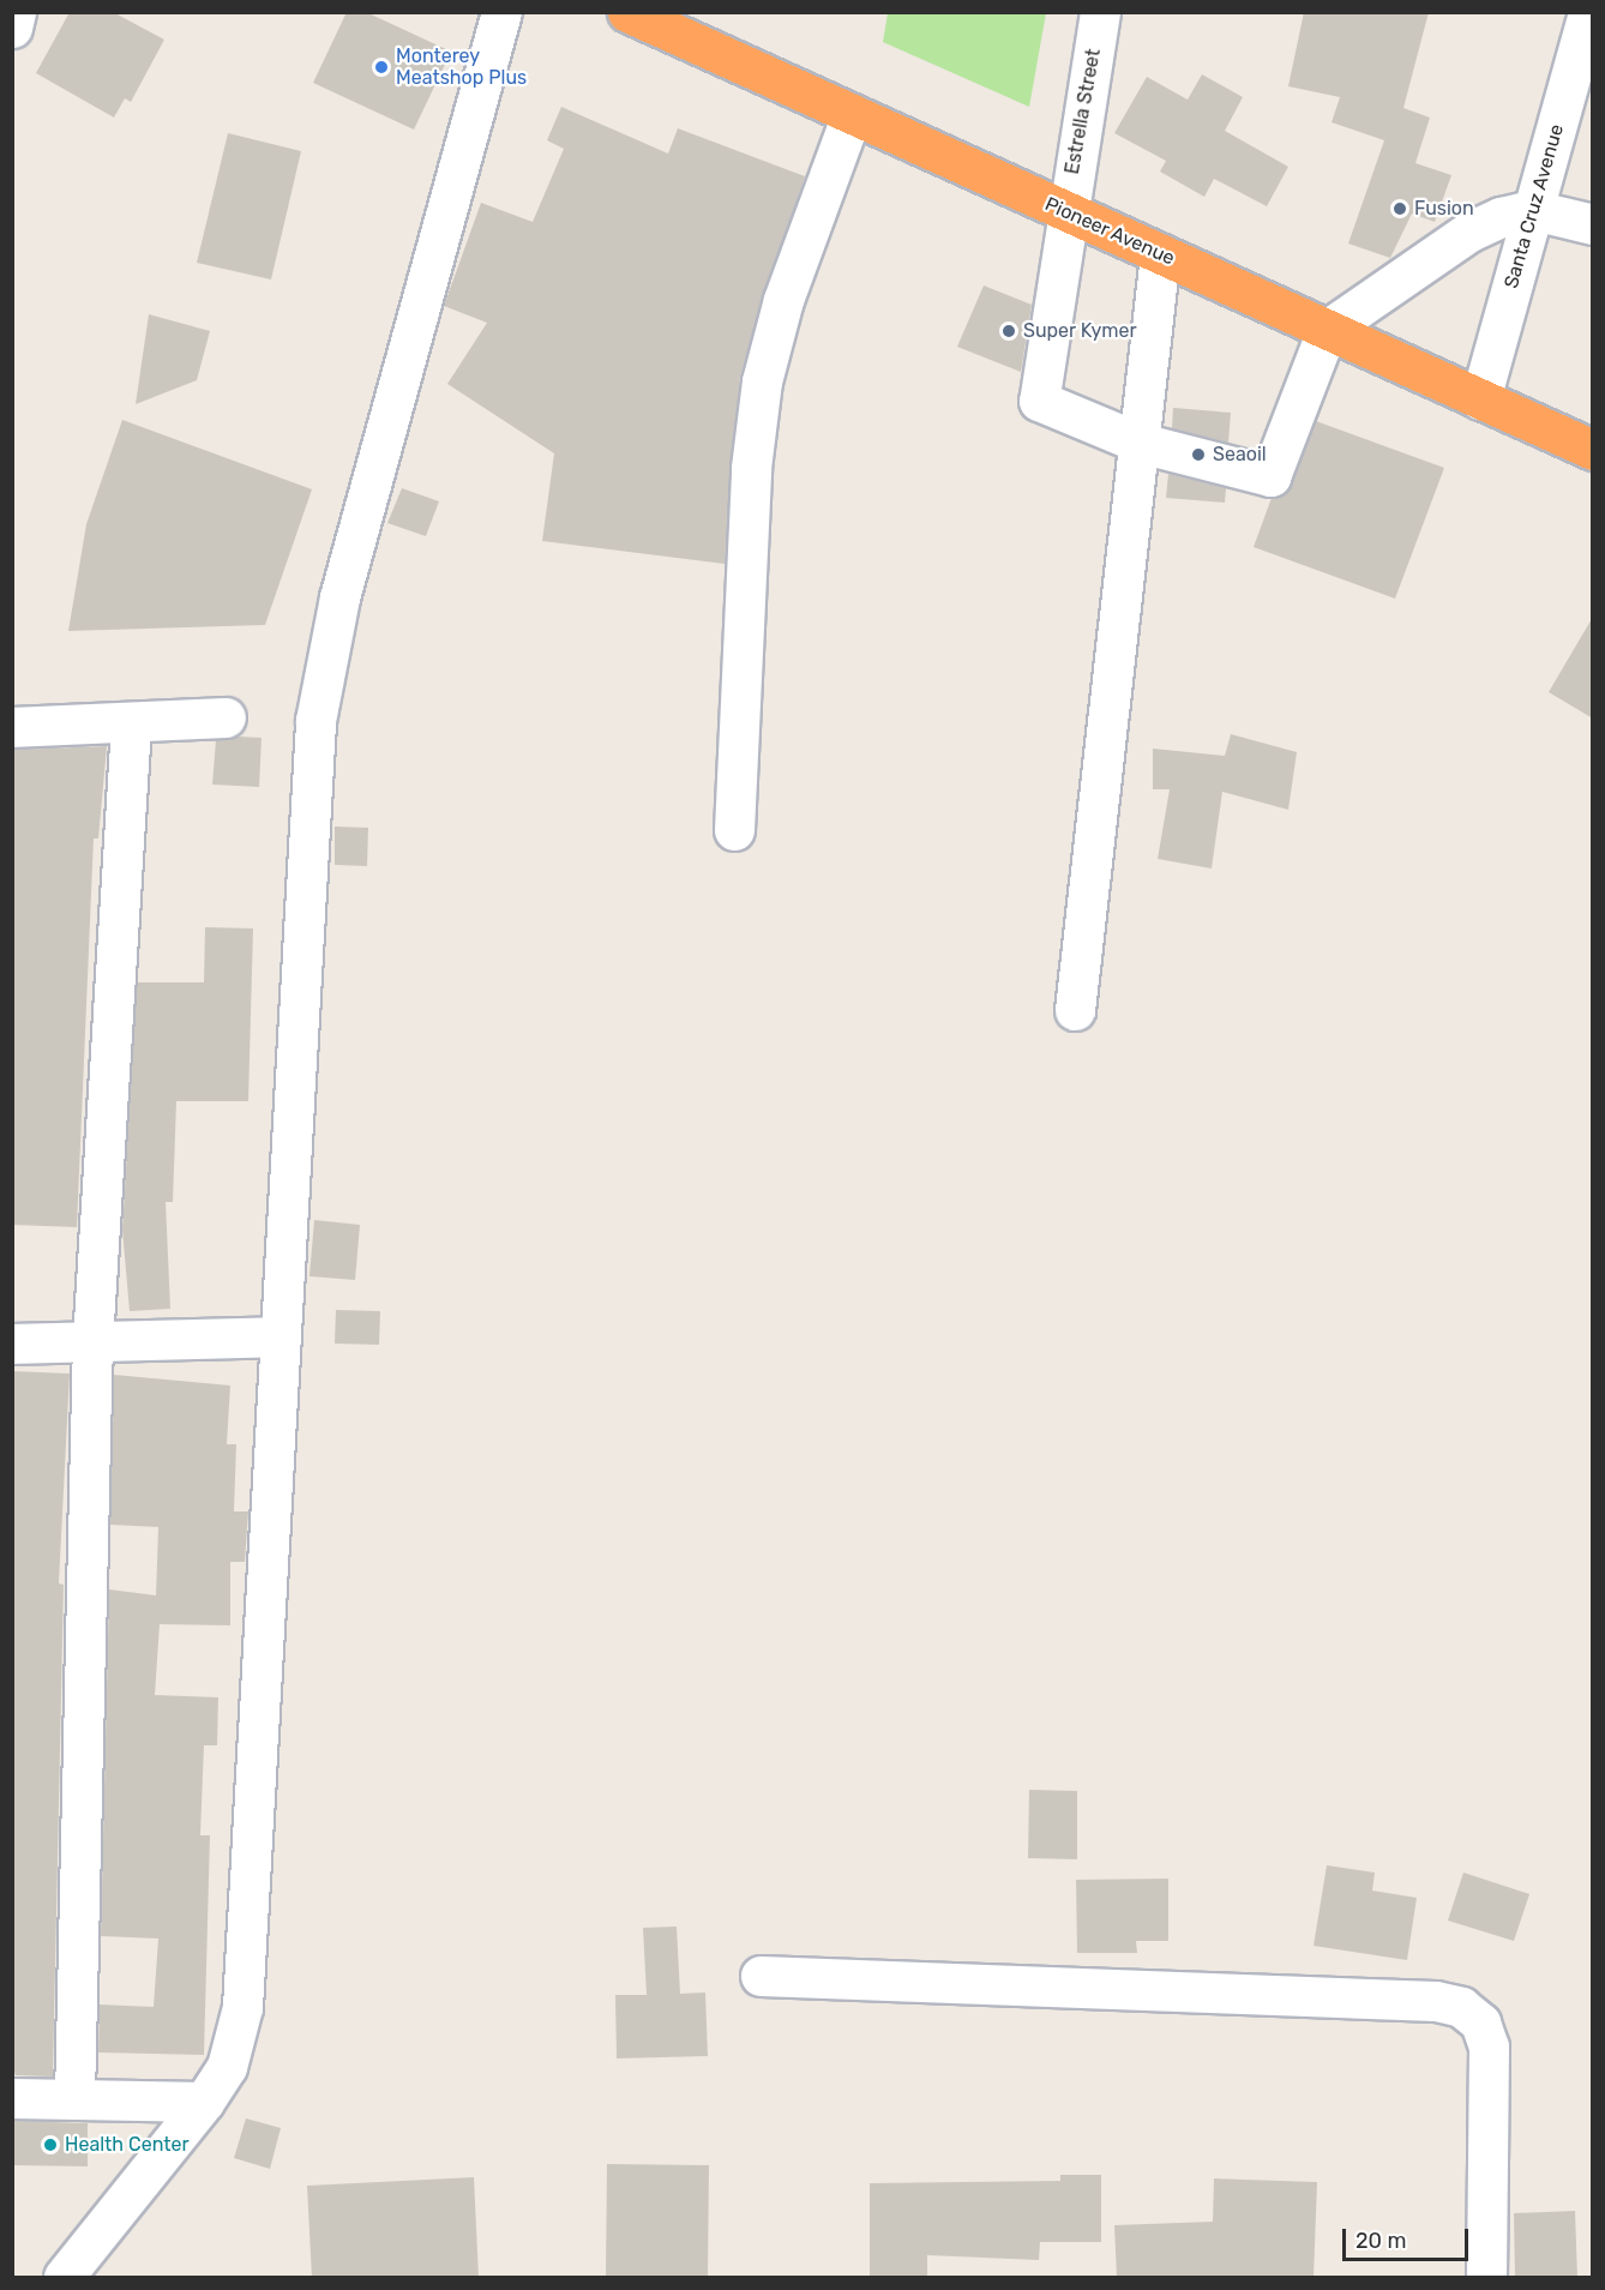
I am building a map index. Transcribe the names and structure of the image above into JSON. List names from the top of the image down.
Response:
{
  "streets": {
    "highway": ["Pioneer Avenue"],
    "street": ["Estrella Street", "Santa Cruz Avenue"]
  },
  "crossings": [
    ["Estrella Street", "Pioneer Avenue"],
    ["Santa Cruz Avenue", "Pioneer Avenue"]
  ],
  "places": [
    "Monterey Meatshop Plus",
    "Fusion",
    "Super Kymer",
    "Seaoil",
    "Health Center"
  ],
  "scale_bar": "20 m"
}
